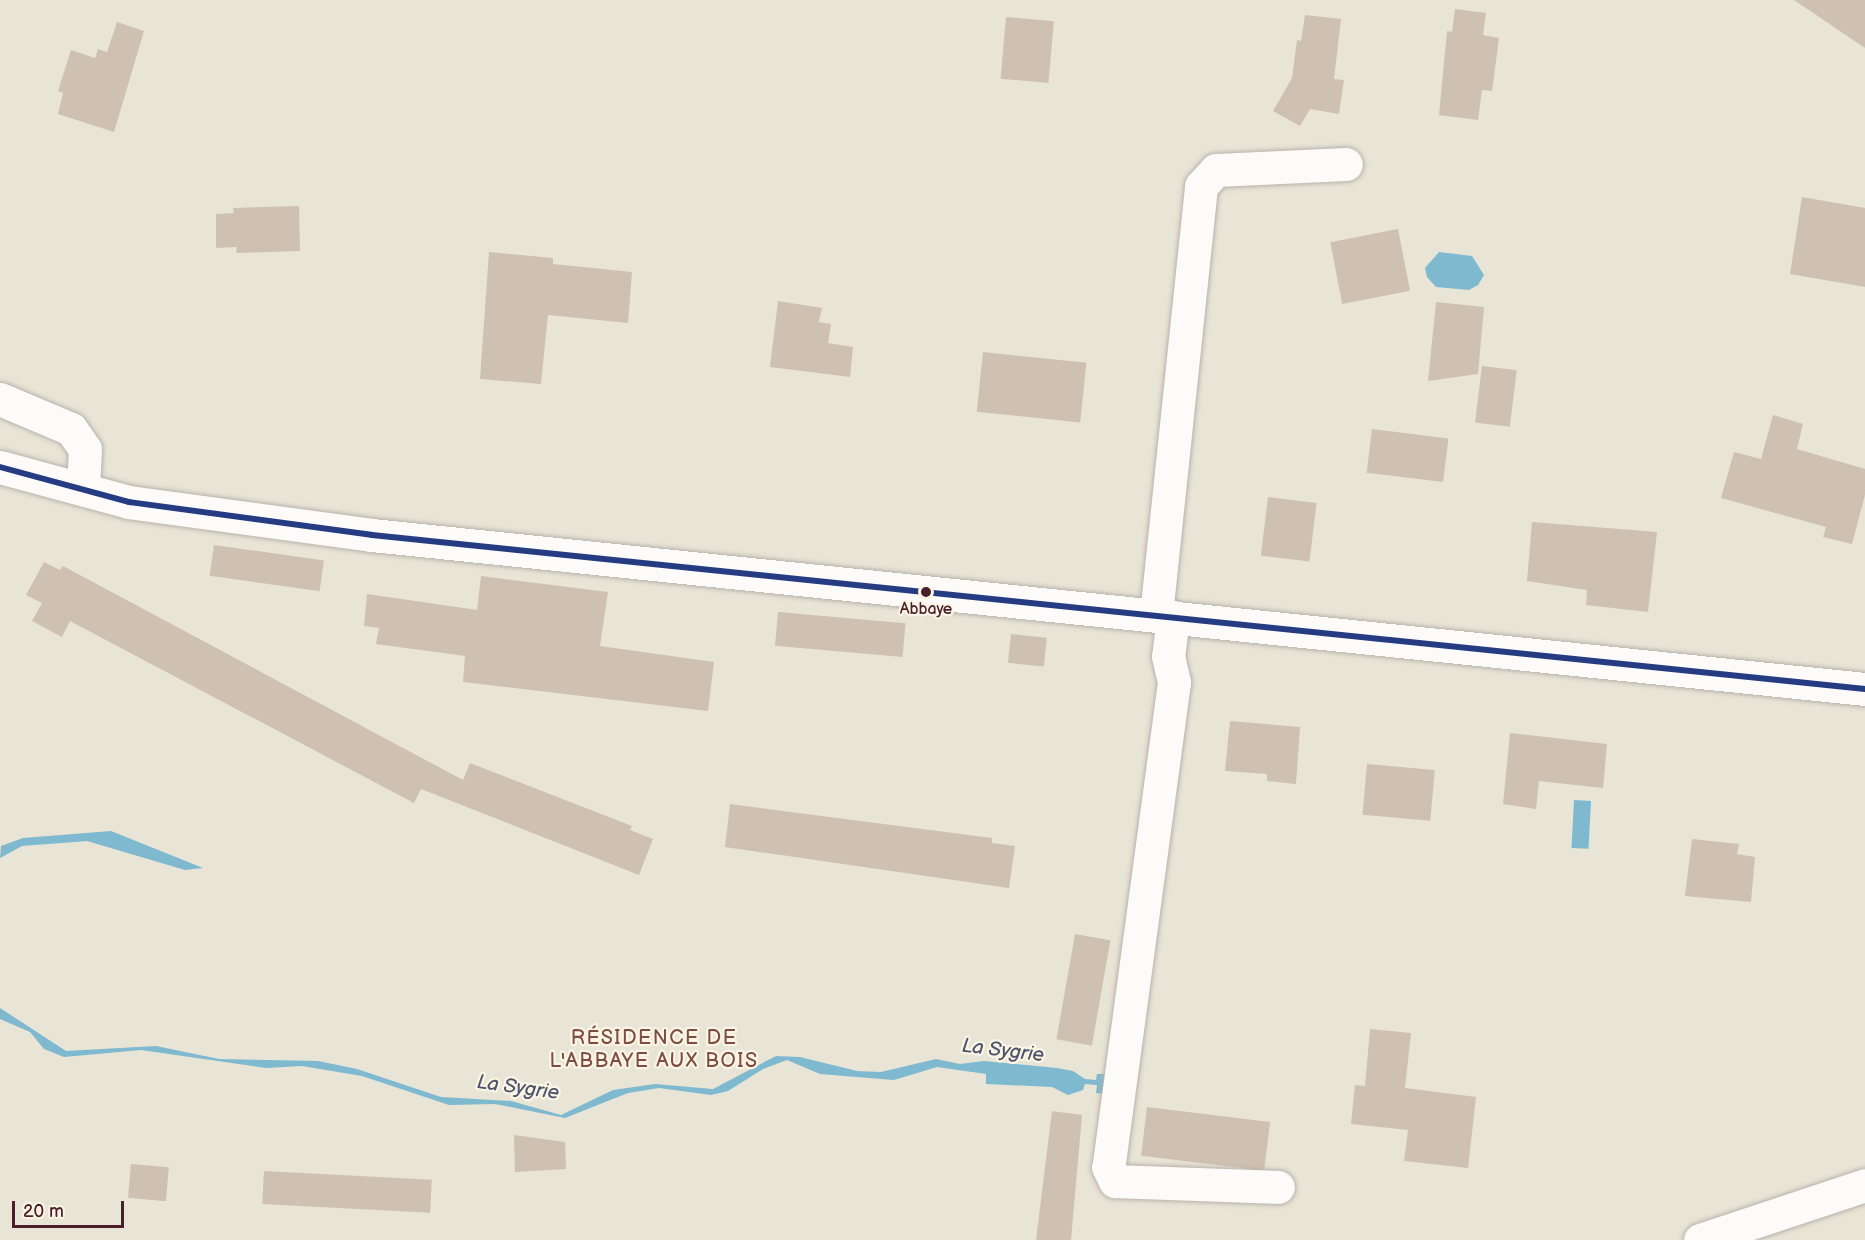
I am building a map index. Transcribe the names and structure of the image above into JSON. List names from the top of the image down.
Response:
{
  "districts": ["RÉSIDENCE DE L'ABBAYE AUX BOIS"],
  "water": ["La Sygrie"],
  "places": ["Abbaye"],
  "scale_bar": "20 m"
}
